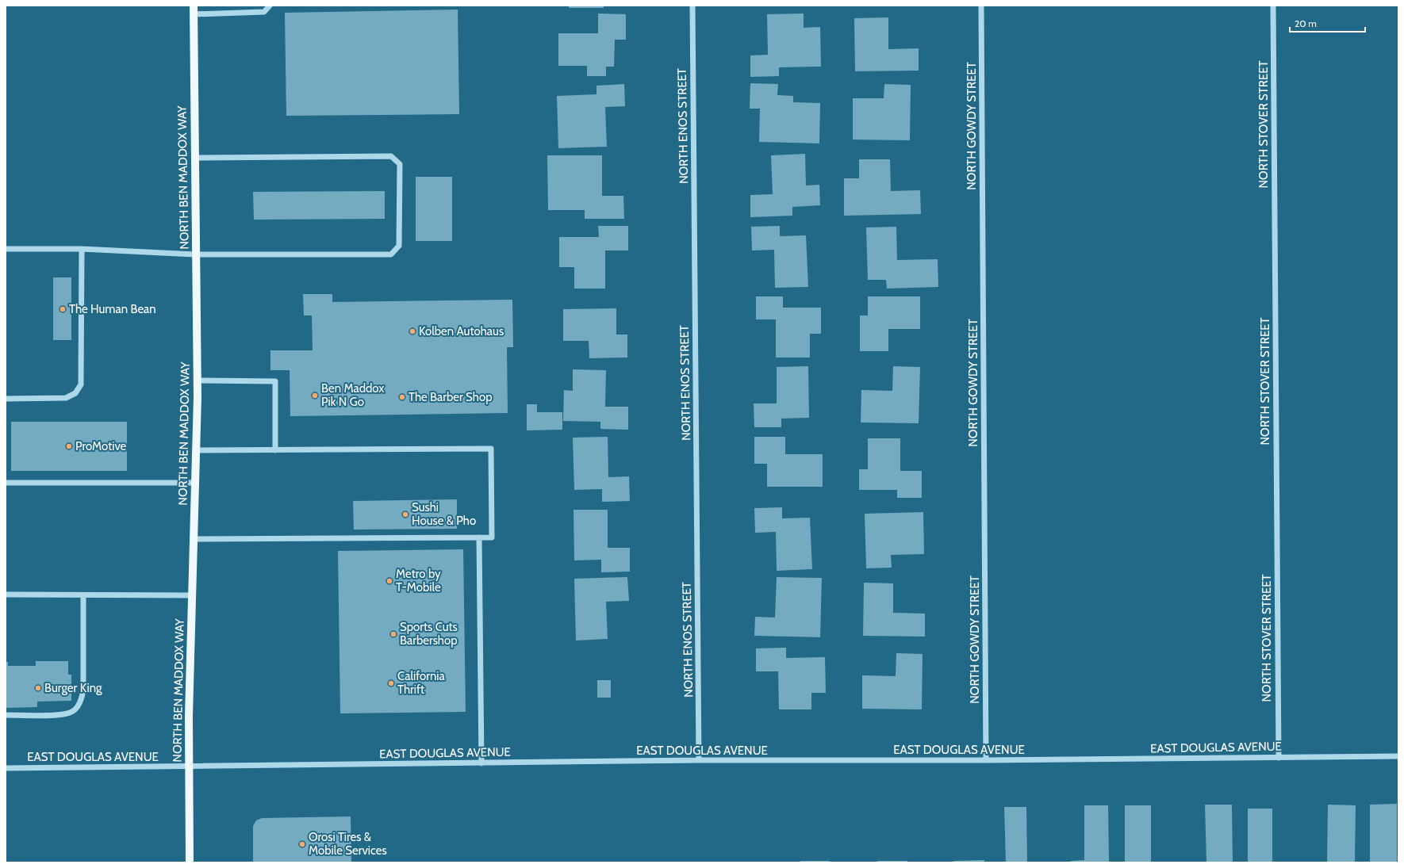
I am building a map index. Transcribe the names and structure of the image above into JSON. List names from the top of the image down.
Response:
{
  "streets": {
    "main road": ["NORTH BEN MADDOX WAY"],
    "street": [
      "NORTH STOVER STREET",
      "NORTH ENOS STREET",
      "NORTH GOWDY STREET",
      "EAST DOUGLAS AVENUE"
    ]
  },
  "crossings": [
    ["NORTH STOVER STREET", "EAST DOUGLAS AVENUE"],
    ["NORTH ENOS STREET", "EAST DOUGLAS AVENUE"],
    ["NORTH GOWDY STREET", "EAST DOUGLAS AVENUE"],
    ["NORTH BEN MADDOX WAY", "EAST DOUGLAS AVENUE"]
  ],
  "places": [
    "The Human Bean",
    "Kolben Autohaus",
    "Ben Maddox Pik N Go",
    "The Barber Shop",
    "ProMotive",
    "Sushi House & Pho",
    "Metro by T-Mobile",
    "Sports Cuts Barbershop",
    "California Thrift",
    "Burger King",
    "Orosi Tires & Mobile Services"
  ],
  "scale_bar": "20 m"
}
